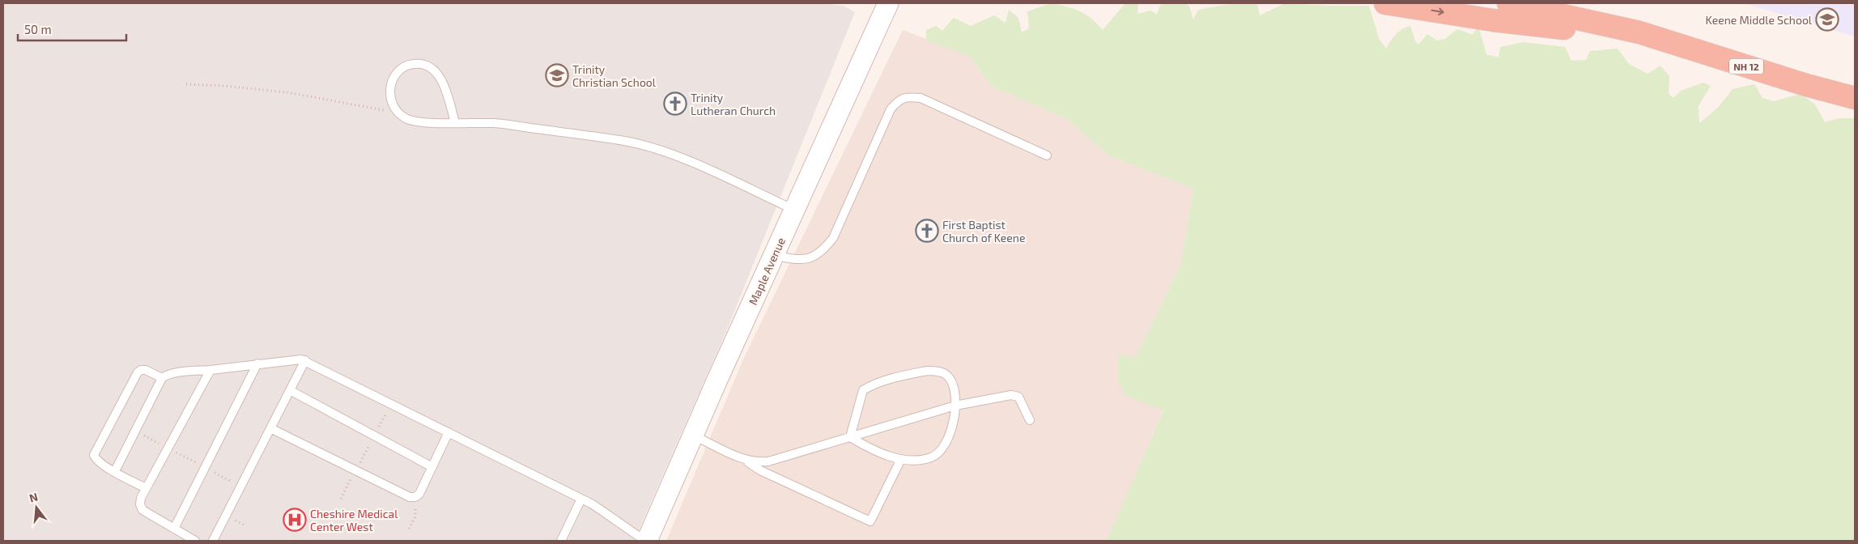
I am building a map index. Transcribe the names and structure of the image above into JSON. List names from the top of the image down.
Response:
{
  "streets": {
    "highway": ["NH 12"],
    "street": ["Maple Avenue"]
  },
  "places": {
    "school or university": ["Keene Middle School", "Trinity Christian School"],
    "church": ["Trinity Lutheran Church", "First Baptist Church of Keene"],
    "hospital": ["Cheshire Medical Center West"]
  },
  "scale_bar": "50 m",
  "north": "top"
}
